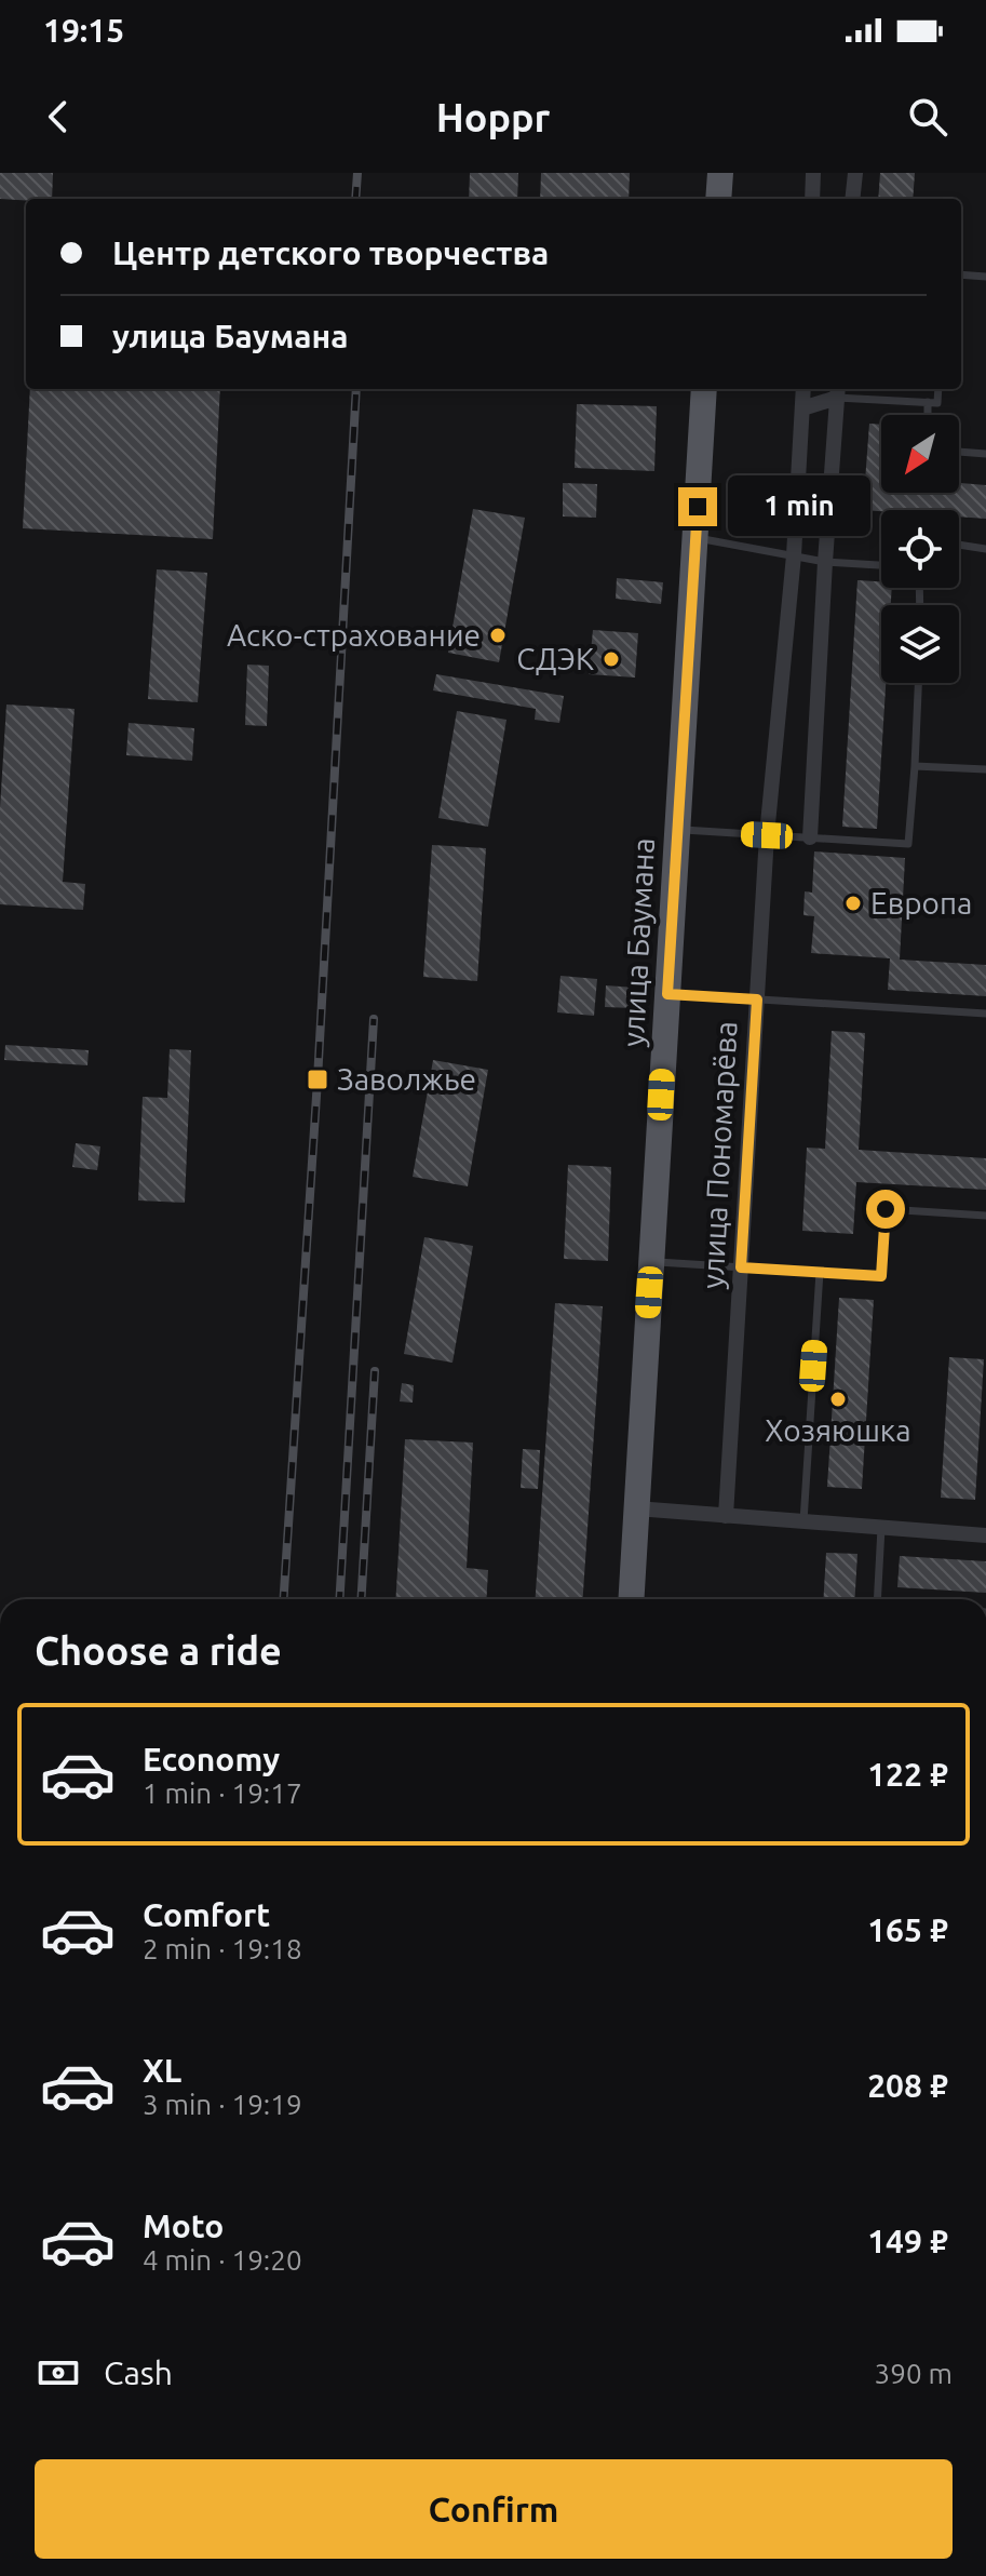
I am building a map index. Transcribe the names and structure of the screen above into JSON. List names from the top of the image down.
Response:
{
  "streets": {
    "main road": ["улица Баумана"],
    "street": ["улица Пономарёва"]
  },
  "places": {
    "other": [
      "Аско-страхование",
      "СДЭК",
      "Европа",
      "Хозяюшка"
    ],
    "transit": ["Заволжье"]
  },
  "north": "bottom left",
  "page": {
    "status": "19:15",
    "header": "Hoppr",
    "banner": ["Центр детского творчества", "улица Баумана"],
    "bubble": "1 min",
    "heading": "Choose a ride",
    "list": [
      {
        "name": "Economy",
        "note": "1 min · 19:17",
        "value": "122 ₽"
      },
      {
        "name": "Comfort",
        "note": "2 min · 19:18",
        "value": "165 ₽"
      },
      {
        "name": "XL",
        "note": "3 min · 19:19",
        "value": "208 ₽"
      },
      {
        "name": "Moto",
        "note": "4 min · 19:20",
        "value": "149 ₽"
      }
    ],
    "pay": ["Cash", "390 m"],
    "buttons": "Confirm"
  }
}
